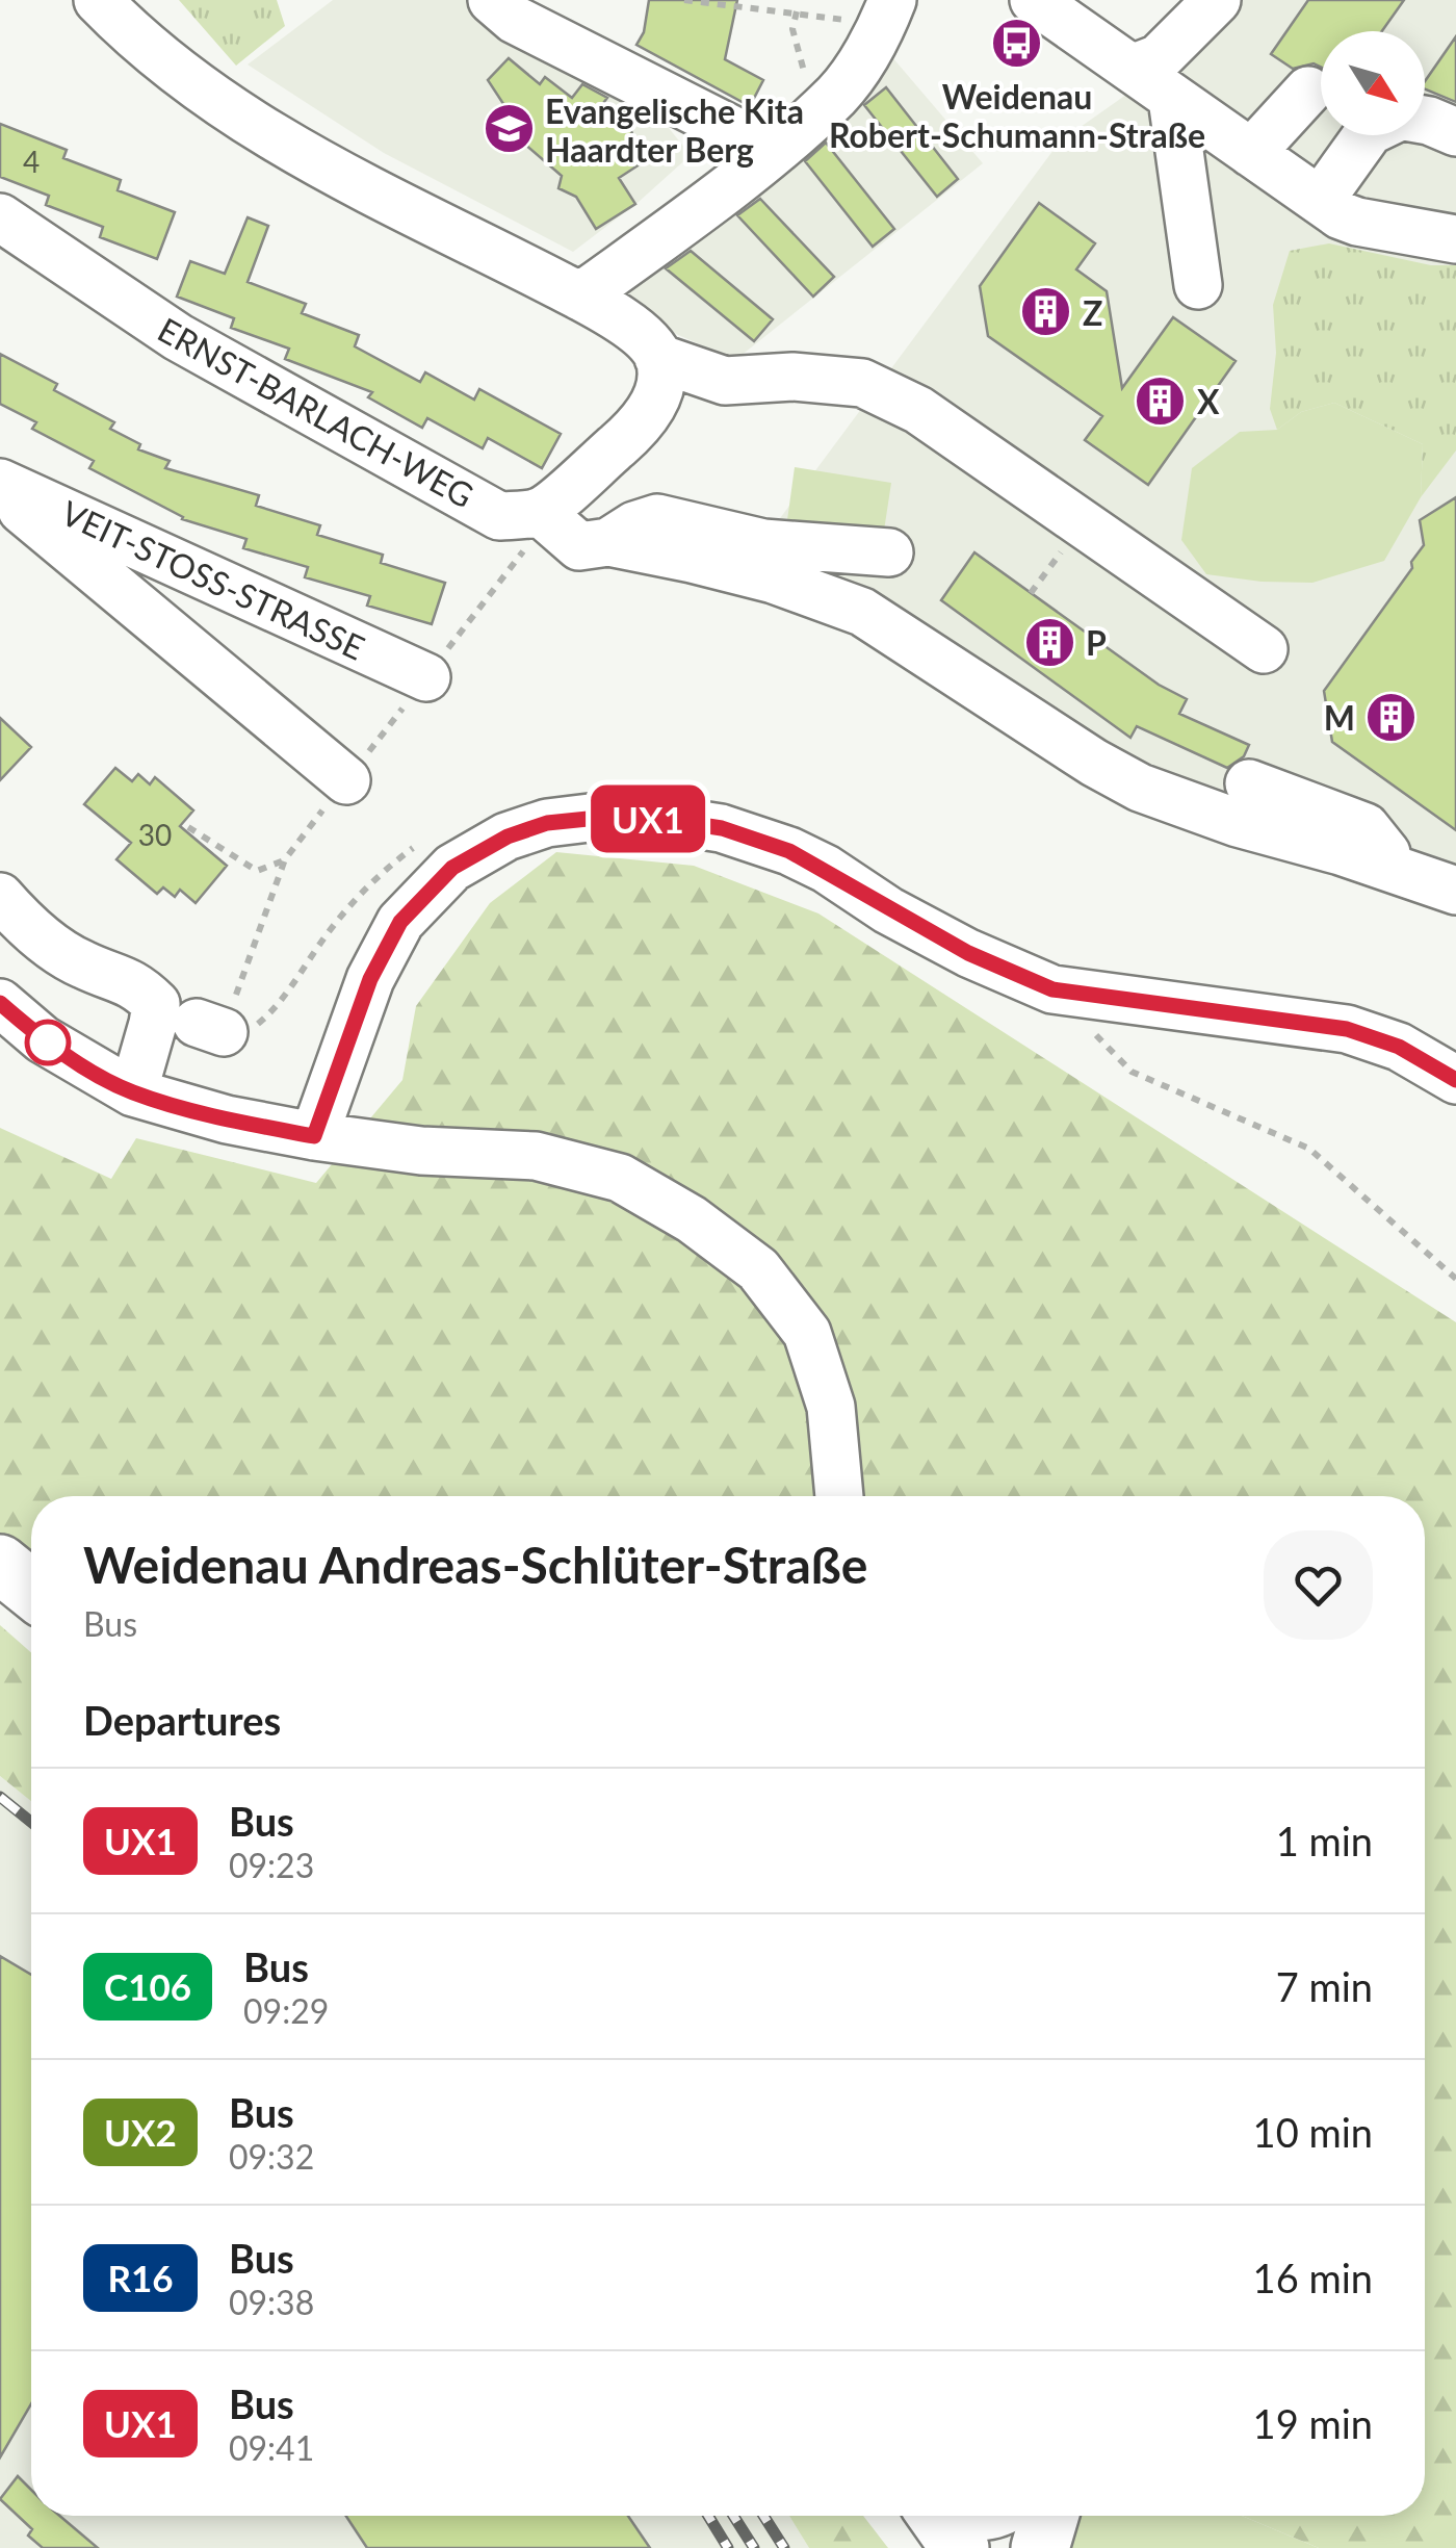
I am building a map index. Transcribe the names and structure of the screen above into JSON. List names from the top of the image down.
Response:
{
  "streets": {
    "street": ["ERNST-BARLACH-WEG", "VEIT-STOSS-STRASSE"]
  },
  "places": {
    "bus stop": ["Weidenau Robert-Schumann-Straße"],
    "school or university": ["Evangelische Kita Haardter Berg"],
    "building": [
      "Z",
      "X",
      "P",
      "M"
    ]
  },
  "lines": ["bus line UX1"],
  "house_numbers": ["4", "30"],
  "north": "bottom right",
  "page": {
    "on_map": "UX1",
    "heading": [
      ["Weidenau Andreas-Schlüter-Straße", "Bus"],
      "Departures"
    ],
    "list": [
      {
        "mark": "UX1",
        "name": "Bus",
        "note": "09:23",
        "value": "1 min"
      },
      {
        "mark": "C106",
        "name": "Bus",
        "note": "09:29",
        "value": "7 min"
      },
      {
        "mark": "UX2",
        "name": "Bus",
        "note": "09:32",
        "value": "10 min"
      },
      {
        "mark": "R16",
        "name": "Bus",
        "note": "09:38",
        "value": "16 min"
      },
      {
        "mark": "UX1",
        "name": "Bus",
        "note": "09:41",
        "value": "19 min"
      }
    ]
  }
}
